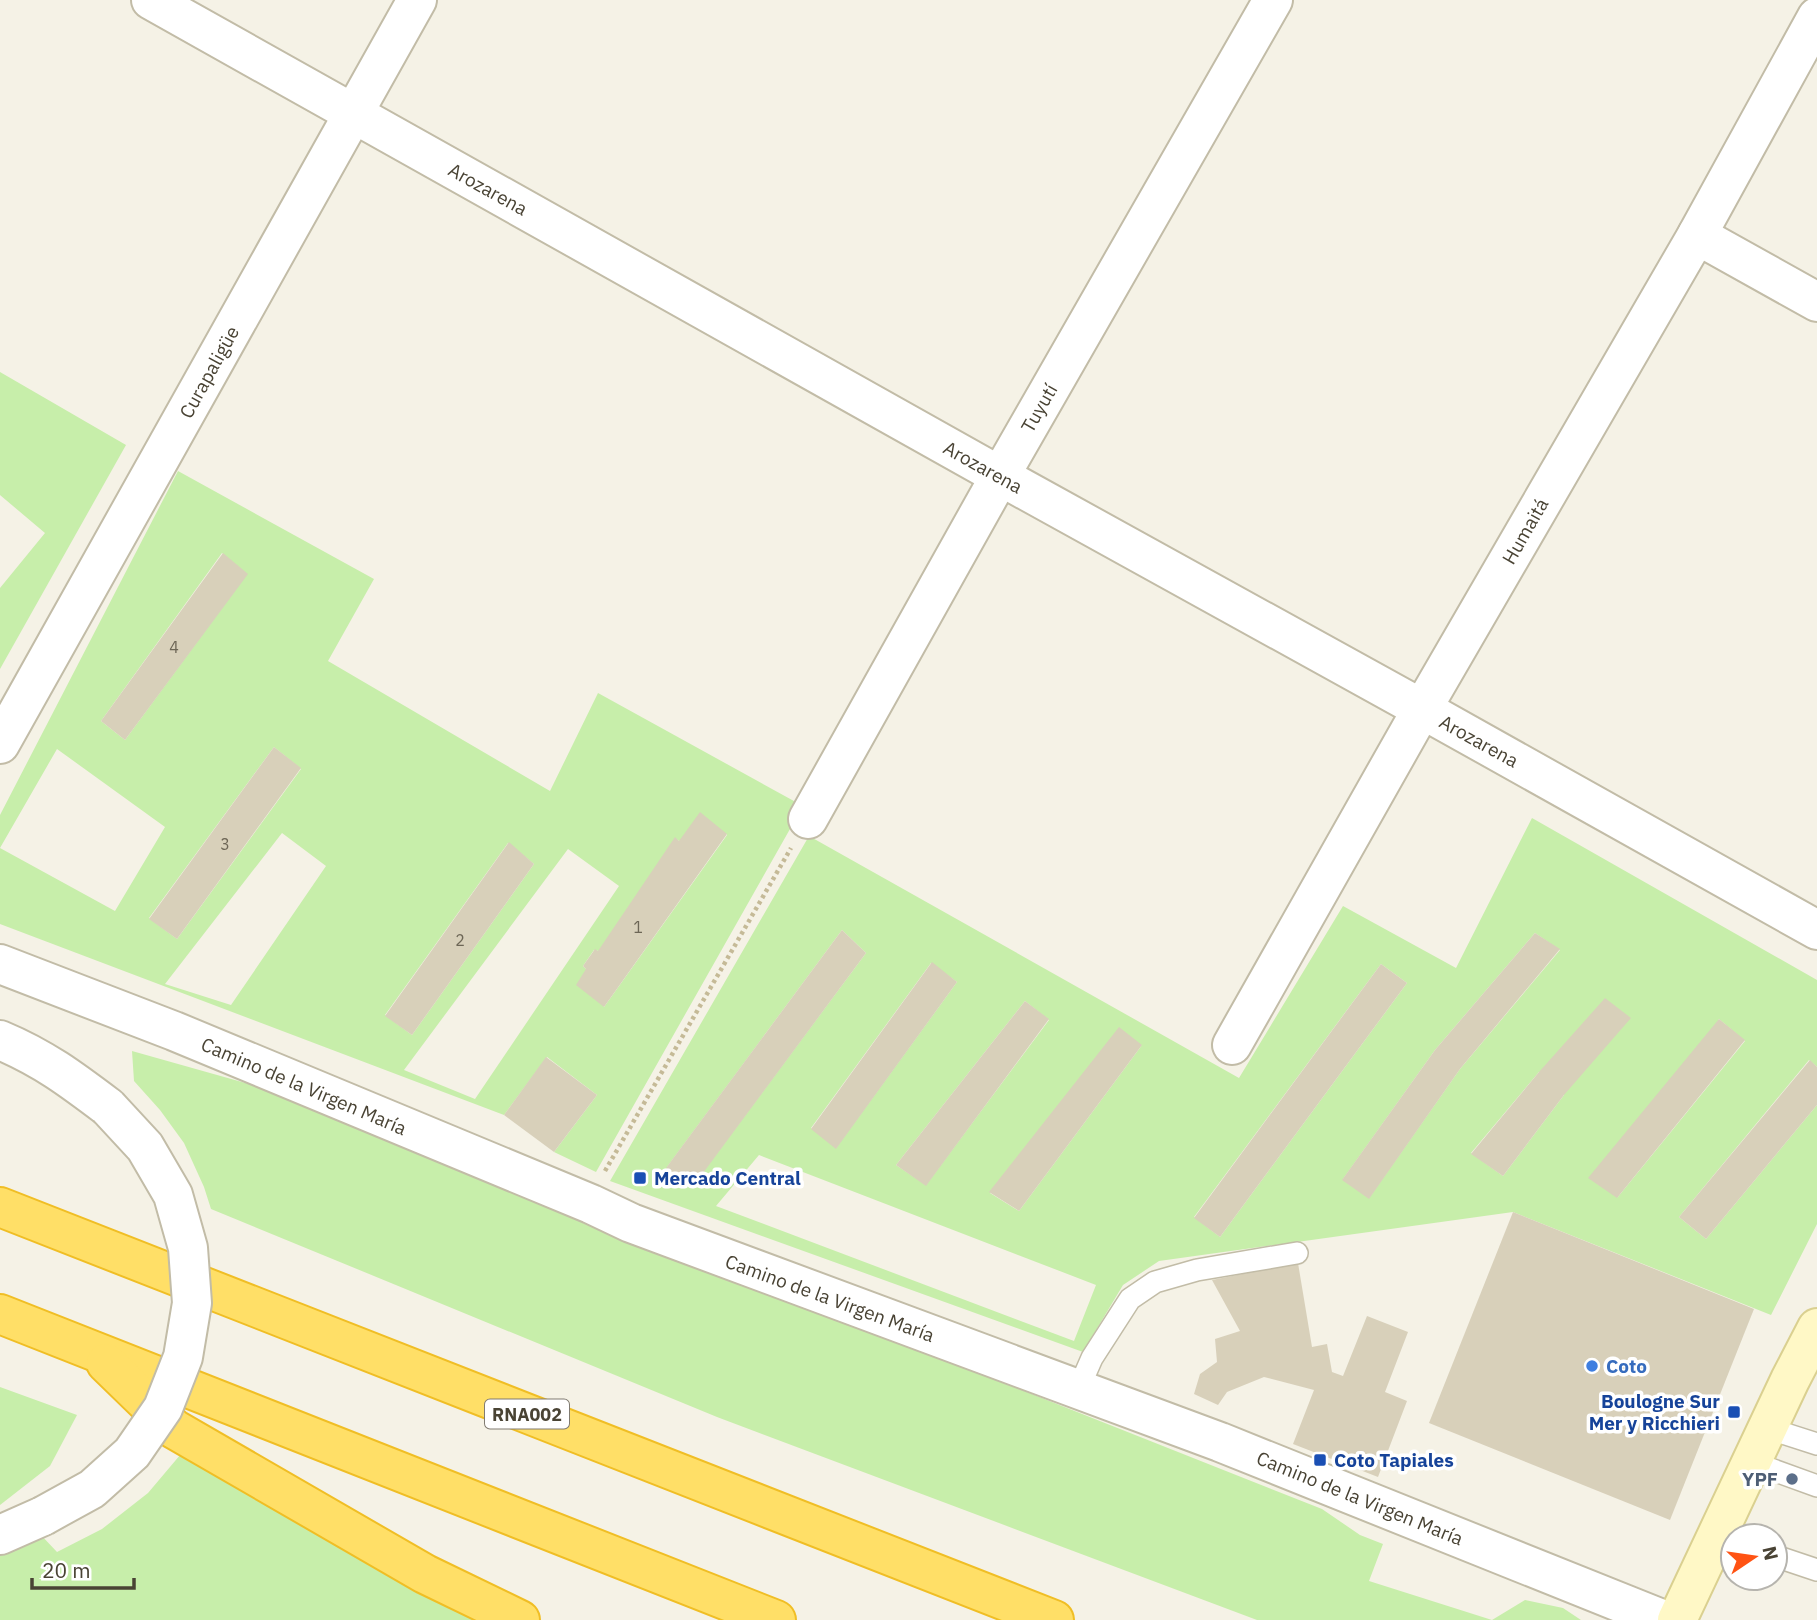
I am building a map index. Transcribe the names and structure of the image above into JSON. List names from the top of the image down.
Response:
{
  "streets": {
    "highway": ["RNA002"],
    "street": [
      "Arozarena",
      "Curapaligüe",
      "Tuyutí",
      "Humaitá",
      "Camino de la Virgen María"
    ]
  },
  "crossings": [
    ["Arozarena", "Curapaligüe"],
    ["Arozarena", "Tuyutí"],
    ["Arozarena", "Humaitá"]
  ],
  "places": {
    "transit": ["Mercado Central", "Boulogne Sur Mer y Ricchieri", "Coto Tapiales"],
    "other": ["Coto", "YPF"]
  },
  "house_numbers": [
    "4",
    "3",
    "1",
    "2"
  ],
  "scale_bar": "20 m",
  "north": "right"
}
